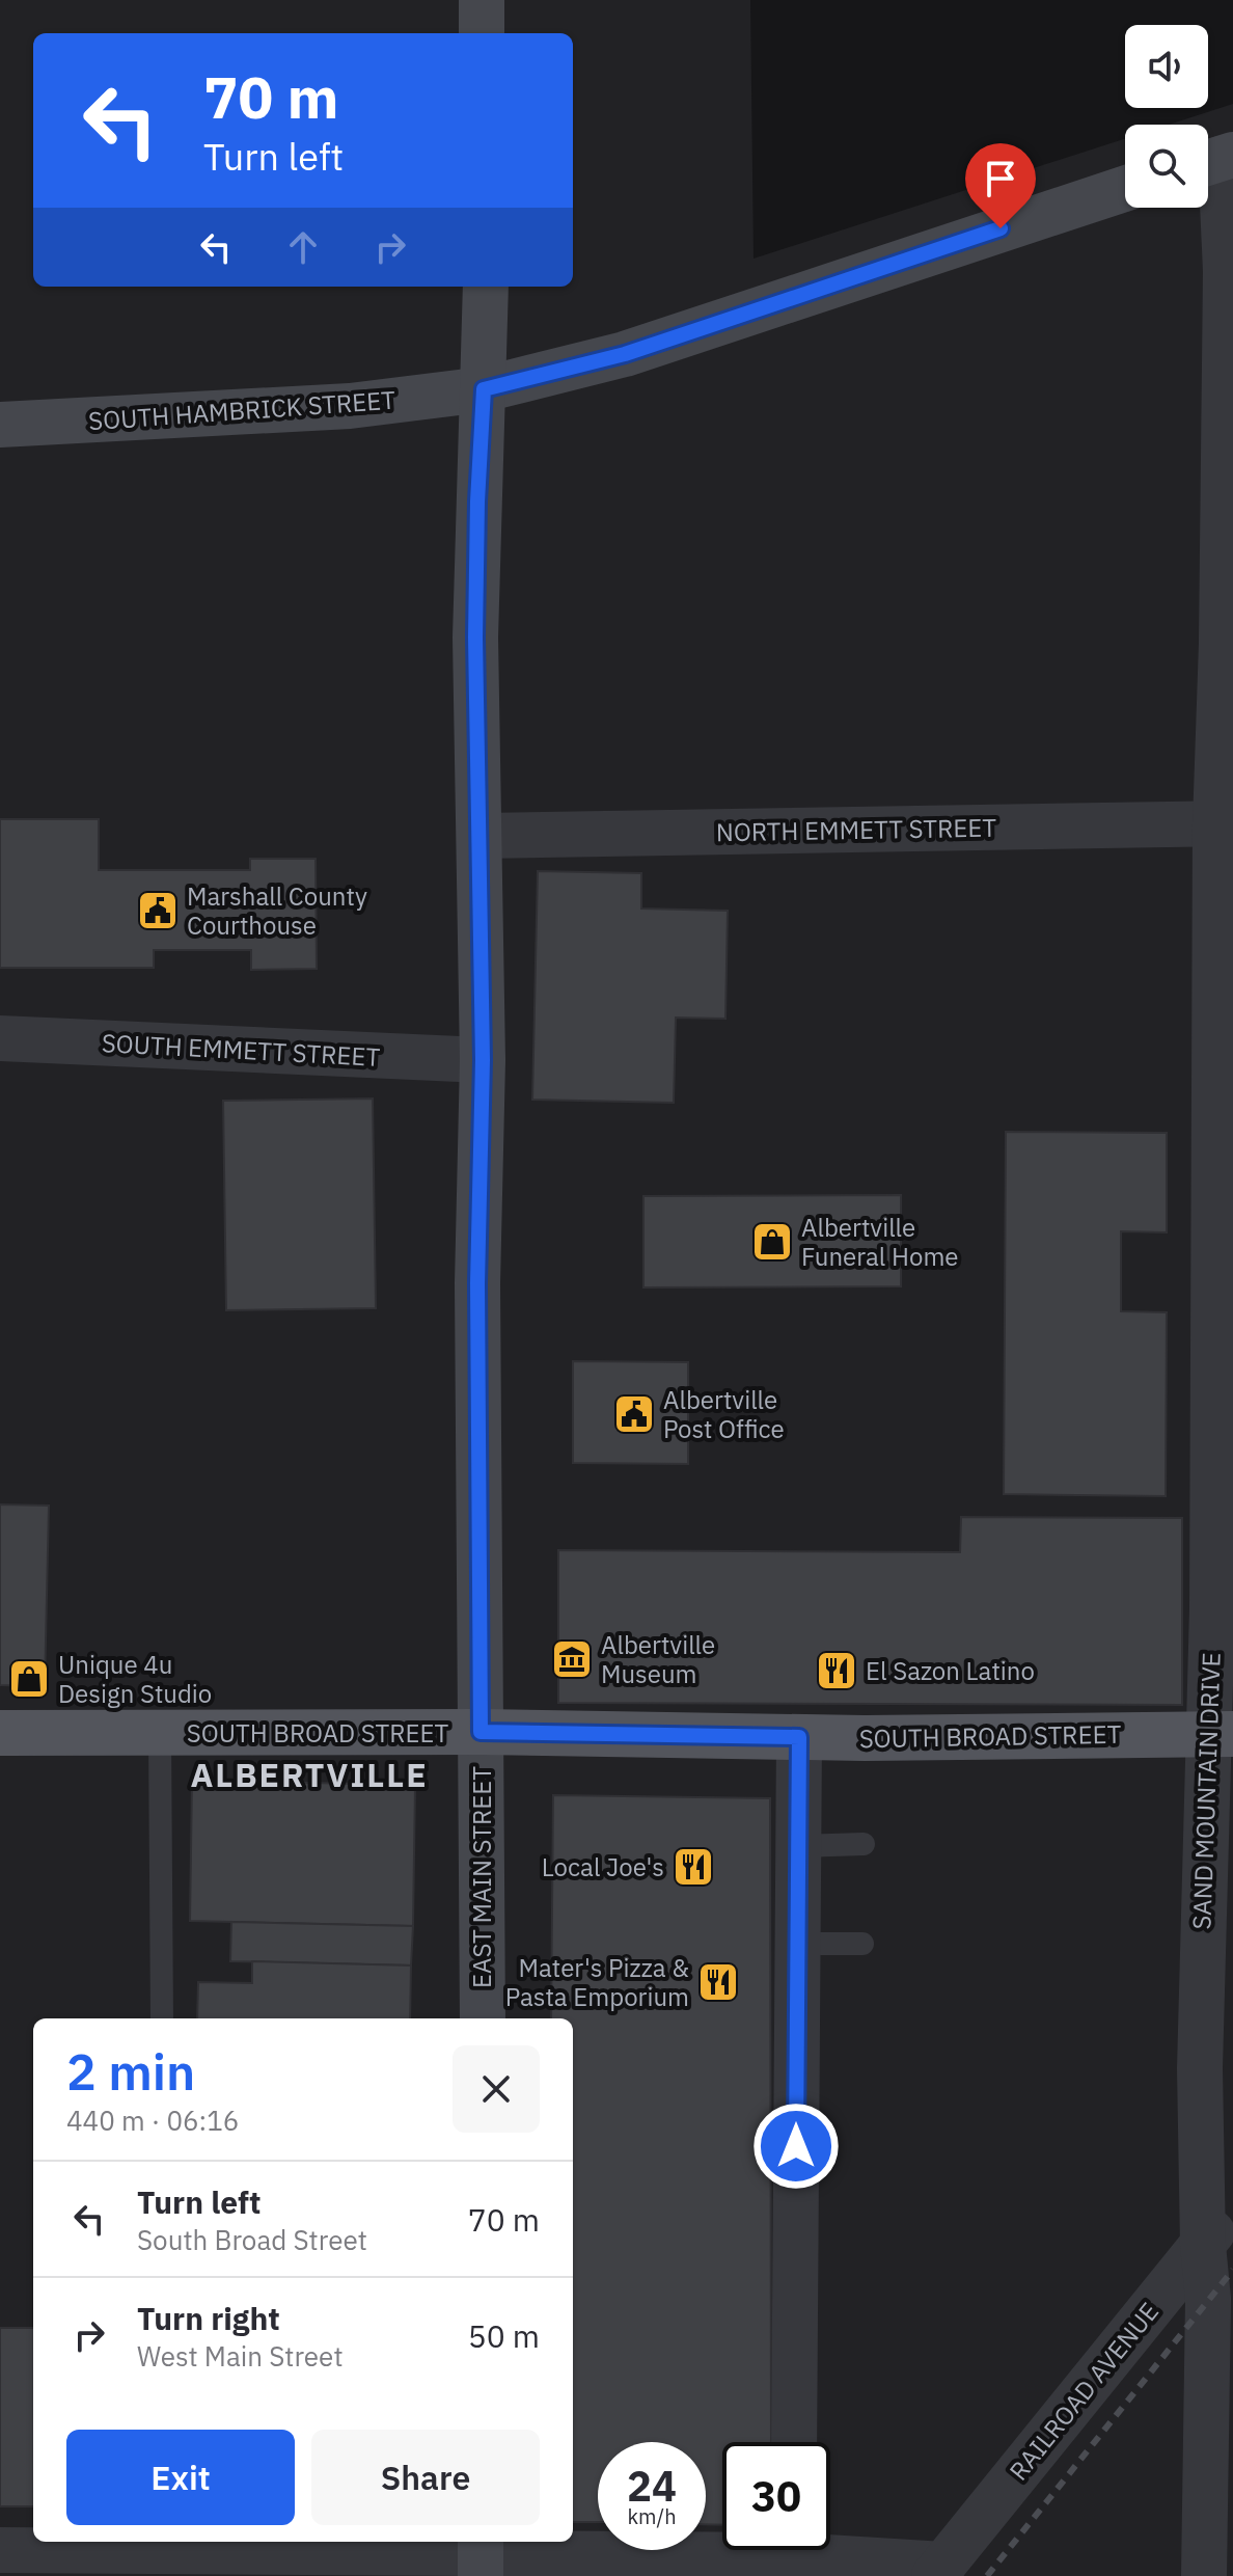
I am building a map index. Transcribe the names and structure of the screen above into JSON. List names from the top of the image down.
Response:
{
  "streets": {
    "main road": ["SOUTH HAMBRICK STREET", "SOUTH BROAD STREET", "EAST MAIN STREET"],
    "street": [
      "NORTH EMMETT STREET",
      "SOUTH EMMETT STREET",
      "SAND MOUNTAIN DRIVE",
      "RAILROAD AVENUE"
    ]
  },
  "crossings": [
    ["SOUTH HAMBRICK STREET", "EAST MAIN STREET"],
    ["NORTH EMMETT STREET", "SAND MOUNTAIN DRIVE"],
    ["NORTH EMMETT STREET", "EAST MAIN STREET"],
    ["SOUTH EMMETT STREET", "EAST MAIN STREET"],
    ["SOUTH BROAD STREET", "SAND MOUNTAIN DRIVE"],
    ["SOUTH BROAD STREET", "EAST MAIN STREET"],
    ["SAND MOUNTAIN DRIVE", "RAILROAD AVENUE"]
  ],
  "districts": ["ALBERTVILLE"],
  "places": {
    "public building": ["Marshall County Courthouse", "Albertville Post Office"],
    "shop": ["Albertville Funeral Home", "Unique 4u Design Studio"],
    "museum": ["Albertville Museum"],
    "restaurant": ["El Sazon Latino", "Local Joe's", "Mater's Pizza & Pasta Emporium"]
  },
  "page": {
    "turn": ["70 m", "Turn left"],
    "heading": ["2 min", "440 m · 06:16"],
    "list": [
      {
        "name": "Turn left",
        "note": "South Broad Street",
        "value": "70 m"
      },
      {
        "name": "Turn right",
        "note": "West Main Street",
        "value": "50 m"
      }
    ],
    "buttons": ["Exit", "Share"],
    "speed": "24 km/h",
    "limit": "30"
  }
}
